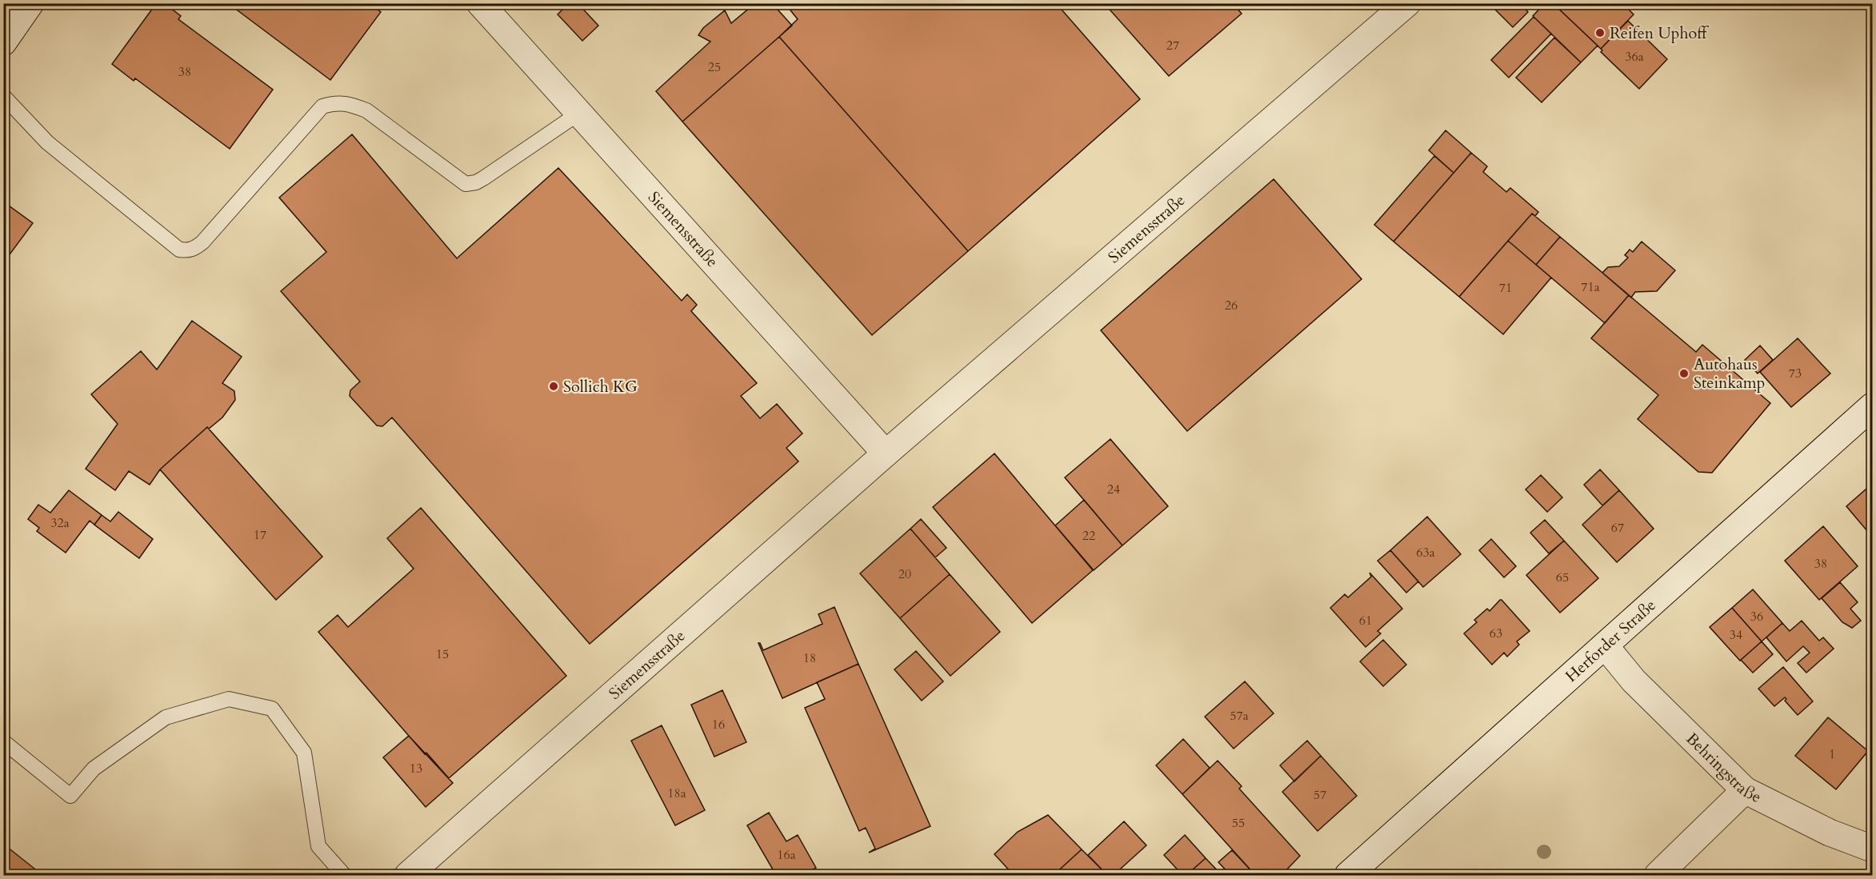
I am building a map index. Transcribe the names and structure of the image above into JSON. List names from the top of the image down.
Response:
{
  "streets": {
    "street": ["Siemensstraße", "Herforder Straße", "Behringstraße"]
  },
  "crossings": [
    ["Herforder Straße", "Behringstraße"]
  ],
  "places": ["Reifen Uphoff", "Autohaus Steinkamp", "Sollich KG"],
  "house_numbers": [
    "27",
    "36a",
    "25",
    "38",
    "71a",
    "71",
    "26",
    "73",
    "24",
    "32a",
    "67",
    "17",
    "22",
    "63a",
    "38",
    "20",
    "65",
    "36",
    "61",
    "63",
    "34",
    "15",
    "18",
    "57a",
    "16",
    "1",
    "13",
    "18a",
    "57",
    "55",
    "16a"
  ]
}
